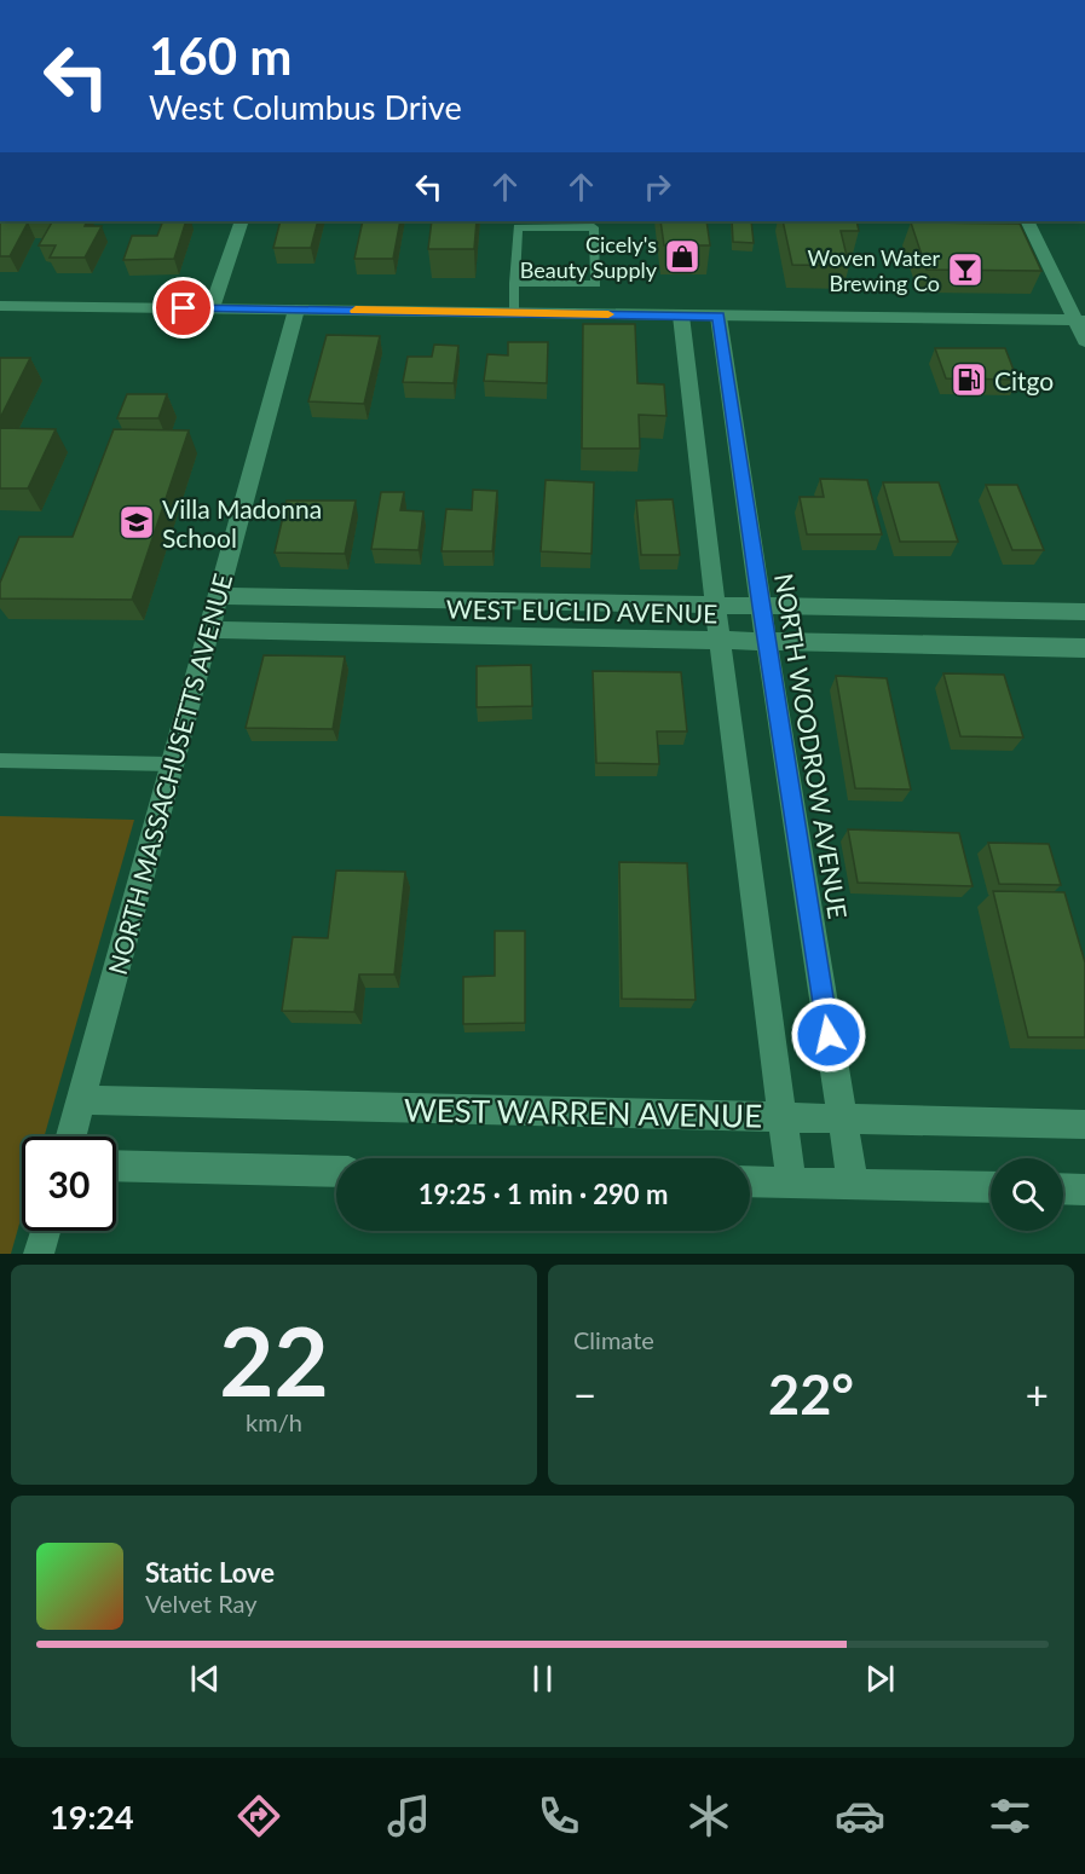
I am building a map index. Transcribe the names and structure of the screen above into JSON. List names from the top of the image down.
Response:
{
  "streets": {
    "street": [
      "WEST EUCLID AVENUE",
      "NORTH WOODROW AVENUE",
      "NORTH MASSACHUSETTS AVENUE",
      "WEST WARREN AVENUE"
    ]
  },
  "crossings": [
    ["WEST EUCLID AVENUE", "NORTH WOODROW AVENUE"],
    ["WEST EUCLID AVENUE", "NORTH MASSACHUSETTS AVENUE"],
    ["NORTH WOODROW AVENUE", "WEST WARREN AVENUE"],
    ["NORTH MASSACHUSETTS AVENUE", "WEST WARREN AVENUE"]
  ],
  "places": {
    "shop": ["Cicely's Beauty Supply"],
    "bar": ["Woven Water Brewing Co"],
    "fuel station": ["Citgo"],
    "school or university": ["Villa Madonna School"]
  },
  "page": {
    "turn": ["160 m", "West Columbus Drive"],
    "limit": "30",
    "trip": "19:25 · 1 min · 290 m",
    "tile": [
      ["22", "km/h"],
      "Climate"
    ],
    "heat": ["−", "22°", "+"],
    "song": ["Static Love", "Velvet Ray"],
    "tabs": "19:24"
  }
}
